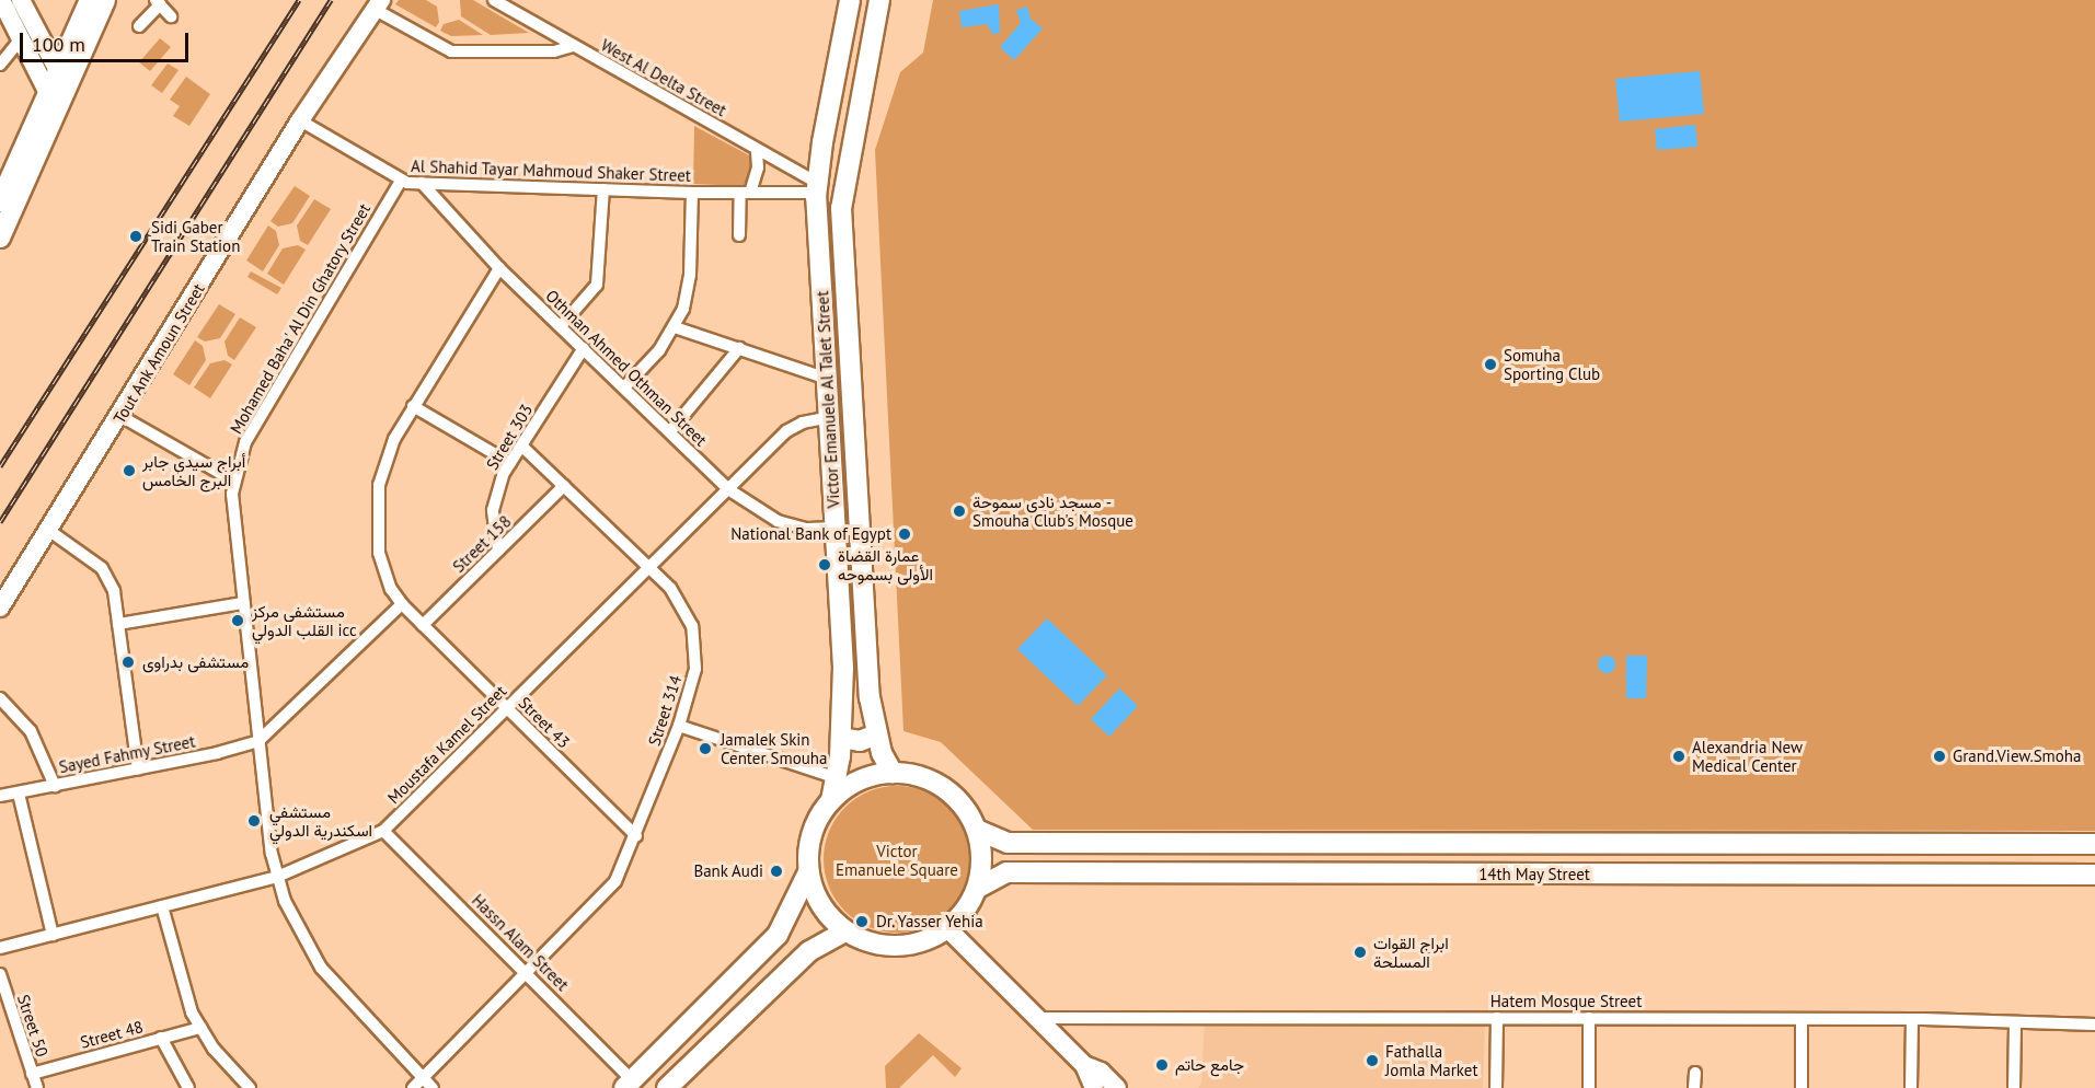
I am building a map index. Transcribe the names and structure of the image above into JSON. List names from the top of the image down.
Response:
{
  "streets": {
    "main road": ["Tout Ank Amoun Street", "Victor Emanuele Al Talet Street", "14th May Street"],
    "street": [
      "West Al Delta Street",
      "Al Shahid Tayar Mahmoud Shaker Street",
      "Mohamed Baha' Al Din Ghatory Street",
      "Othman Ahmed Othman Street",
      "Street 303",
      "Street 158",
      "Street 314",
      "Street 43",
      "Moustafa Kamel Street",
      "Sayed Fahmy Street",
      "Hassn Alam Street",
      "Hatem Mosque Street",
      "Street 50",
      "Street 48"
    ]
  },
  "crossings": [
    ["West Al Delta Street", "Al Shahid Tayar Mahmoud Shaker Street"],
    ["West Al Delta Street", "Victor Emanuele Al Talet Street"],
    ["Al Shahid Tayar Mahmoud Shaker Street", "Mohamed Baha' Al Din Ghatory Street"],
    ["Al Shahid Tayar Mahmoud Shaker Street", "Tout Ank Amoun Street"],
    ["Al Shahid Tayar Mahmoud Shaker Street", "Othman Ahmed Othman Street"],
    ["Al Shahid Tayar Mahmoud Shaker Street", "Victor Emanuele Al Talet Street"],
    ["Mohamed Baha' Al Din Ghatory Street", "Street 314"],
    ["Mohamed Baha' Al Din Ghatory Street", "Moustafa Kamel Street"],
    ["Mohamed Baha' Al Din Ghatory Street", "Sayed Fahmy Street"],
    ["Othman Ahmed Othman Street", "Victor Emanuele Al Talet Street"],
    ["Othman Ahmed Othman Street", "Street 303"],
    ["Othman Ahmed Othman Street", "Street 43"],
    ["Othman Ahmed Othman Street", "Moustafa Kamel Street"],
    ["Victor Emanuele Al Talet Street", "Moustafa Kamel Street"],
    ["Victor Emanuele Al Talet Street", "14th May Street"],
    ["Street 303", "Street 158"],
    ["Street 303", "Street 314"],
    ["Street 158", "Street 314"],
    ["Street 158", "Street 43"],
    ["Street 314", "Street 43"],
    ["Street 314", "Moustafa Kamel Street"],
    ["Street 314", "Hassn Alam Street"],
    ["Street 43", "Moustafa Kamel Street"],
    ["Moustafa Kamel Street", "Hassn Alam Street"],
    ["Street 50", "Street 48"]
  ],
  "parks": ["Victor Emanuele Square"],
  "places": [
    "Sidi Gaber Train Station",
    "Somuha Sporting Club",
    "أبراج سيدي جابر البرج الخامس",
    "مسجد نادى سموحة - Smouha Club's Mosque",
    "National Bank of Egypt",
    "عمارة القضاة الأولى بسموحه",
    "مستشفى مركز القلب الدولي icc",
    "مستشفى بدراوى",
    "Jamalek Skin Center Smouha",
    "Alexandria New Medical Center",
    "Grand.View.Smoha",
    "مستشفي اسكندرية الدولي",
    "Bank Audi",
    "Dr. Yasser Yehia",
    "ابراج القوات المسلحة",
    "Fathalla Jomla Market",
    "جامع حاتم"
  ],
  "scale_bar": "100 m"
}
